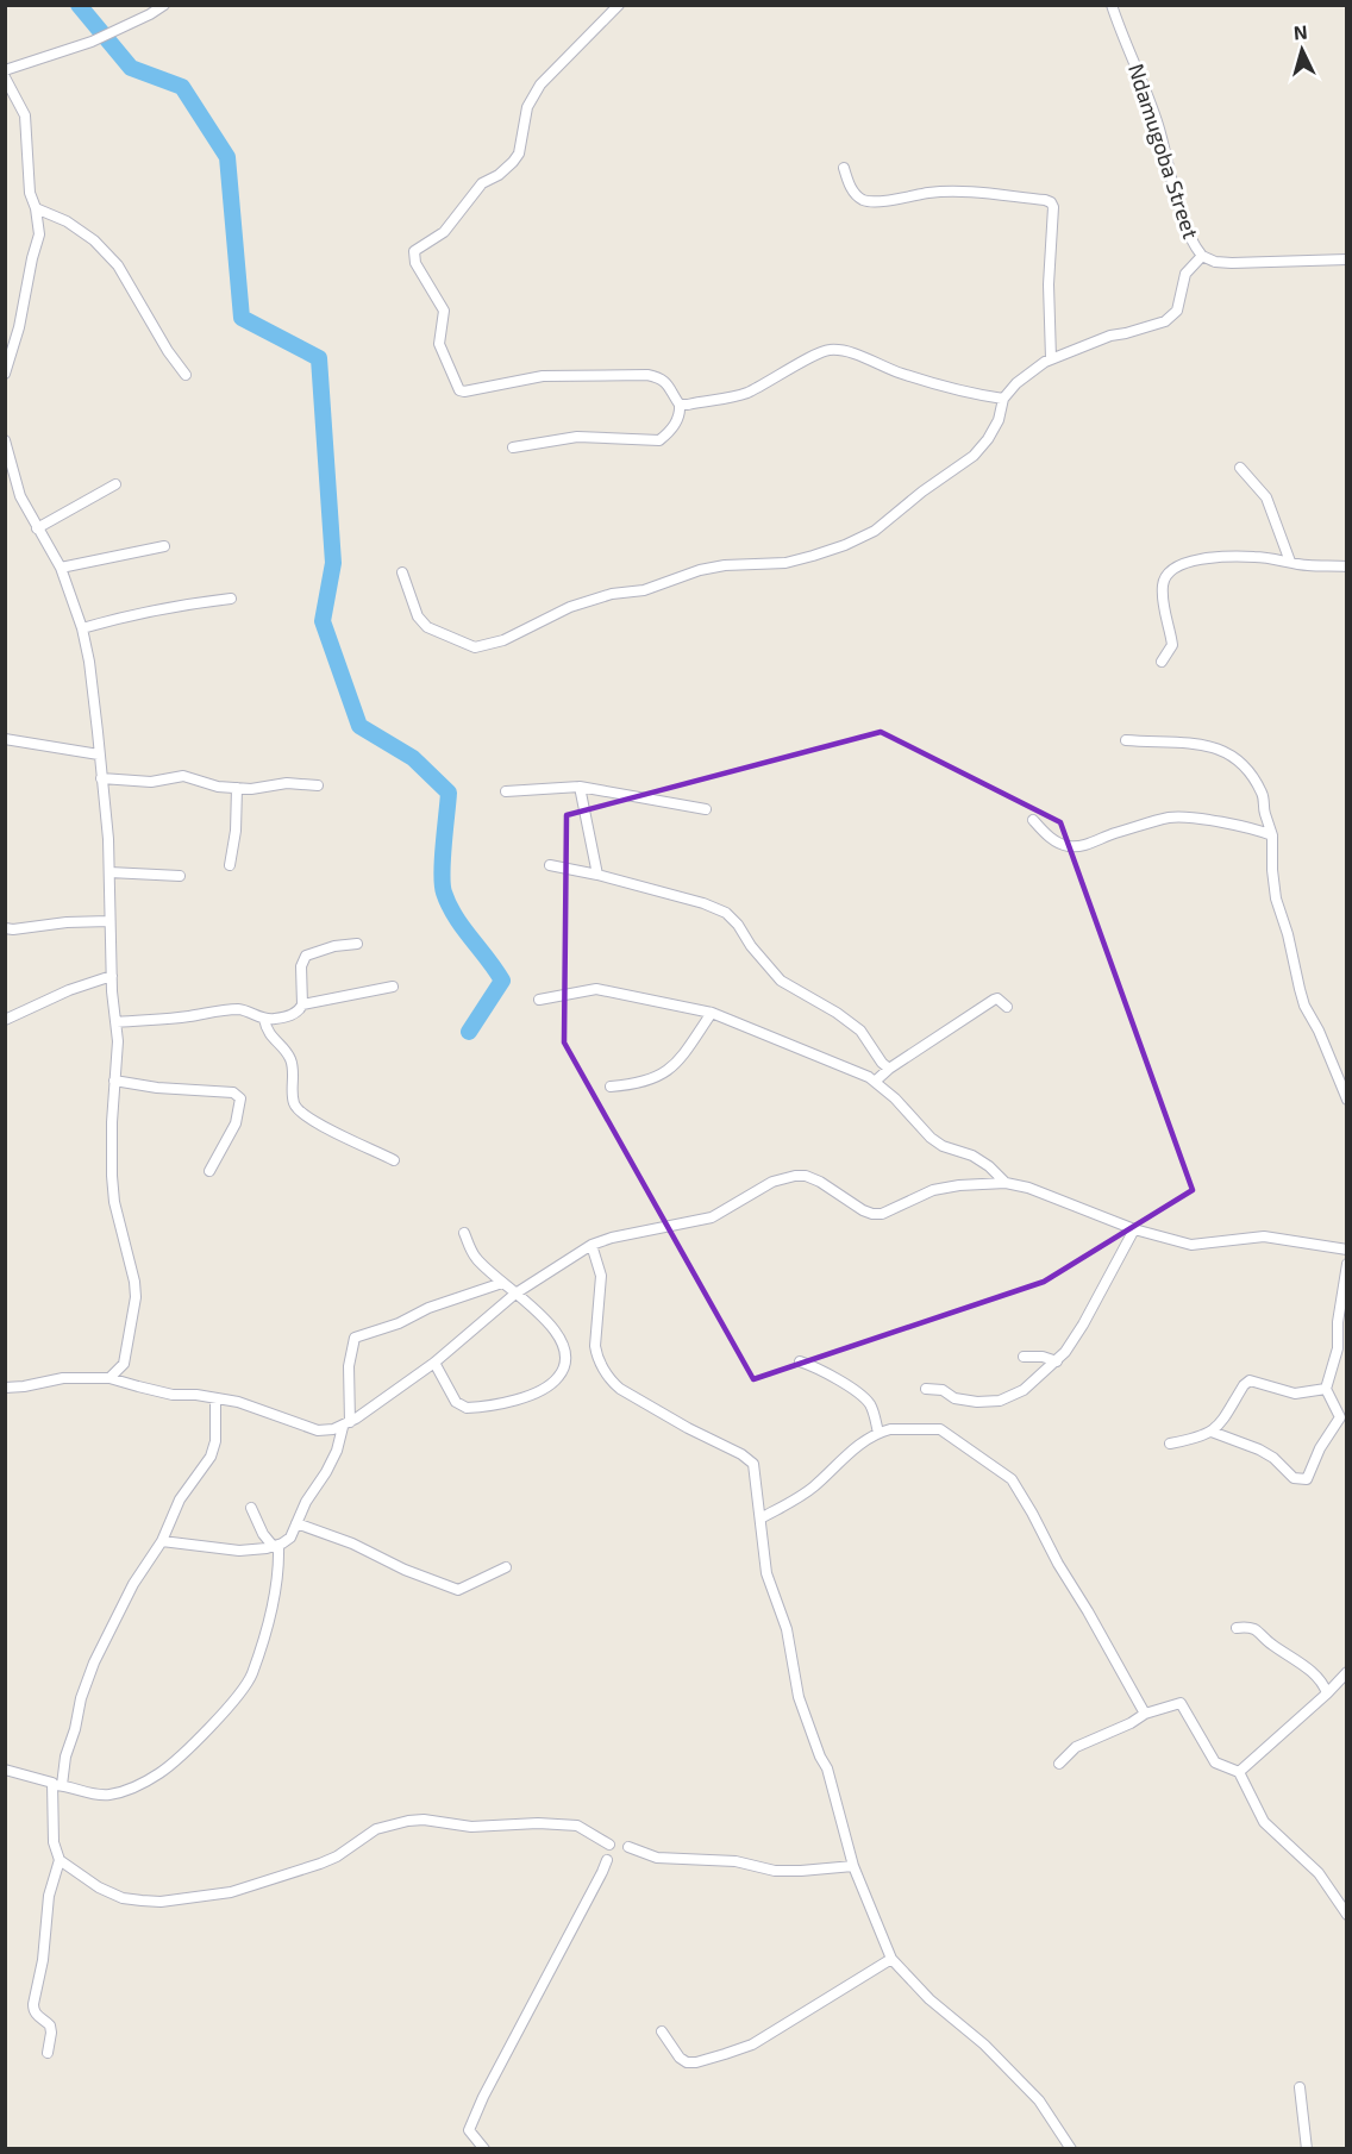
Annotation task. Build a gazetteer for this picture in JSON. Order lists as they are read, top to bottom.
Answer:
{
  "streets": {
    "street": ["Ndamugoba Street"]
  },
  "north": "top"
}
